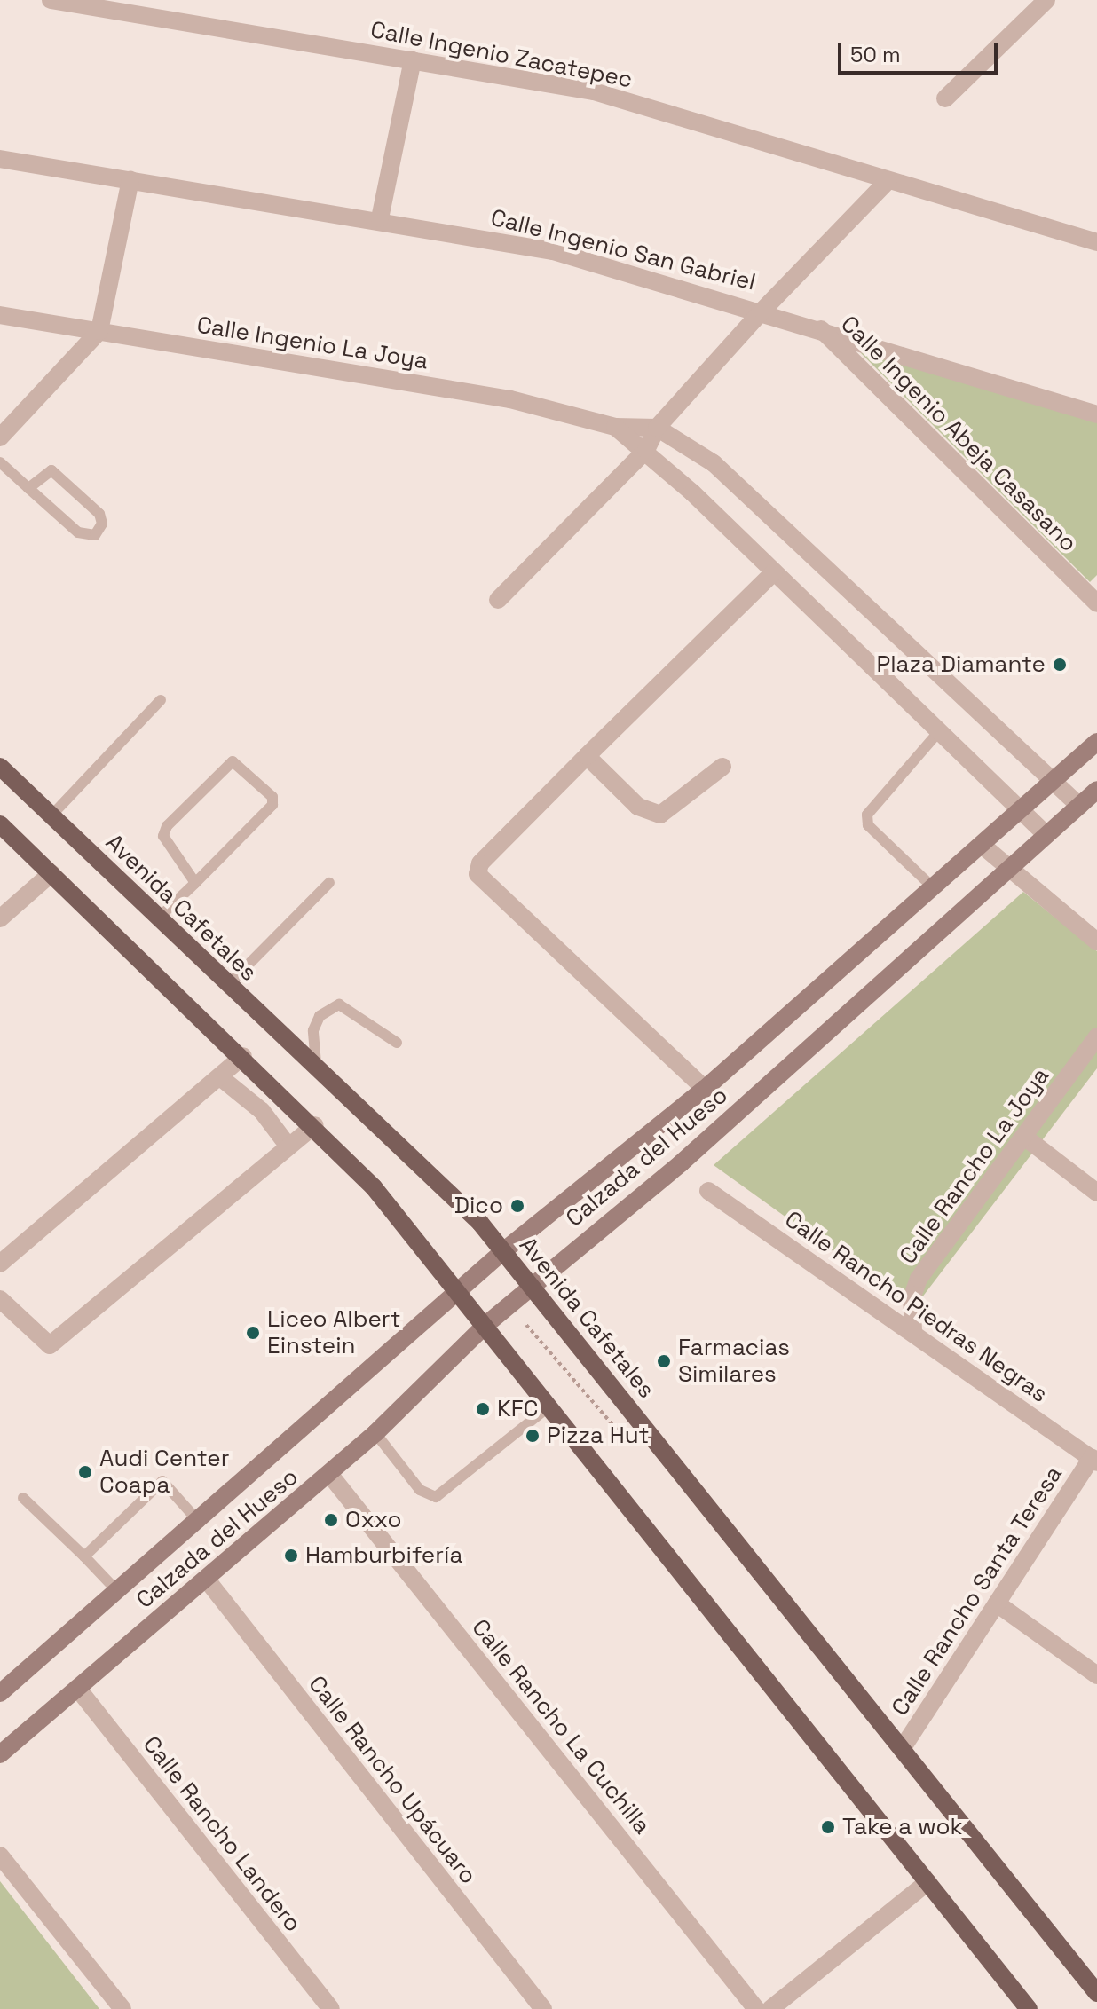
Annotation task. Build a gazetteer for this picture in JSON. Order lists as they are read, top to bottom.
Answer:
{
  "streets": {
    "main road": ["Avenida Cafetales", "Calzada del Hueso"],
    "street": [
      "Calle Ingenio Zacatepec",
      "Calle Ingenio San Gabriel",
      "Calle Ingenio La Joya",
      "Calle Ingenio Abeja Casasano",
      "Calle Rancho La Joya",
      "Calle Rancho Piedras Negras",
      "Calle Rancho Santa Teresa",
      "Calle Rancho La Cuchilla",
      "Calle Rancho Upácuaro",
      "Calle Rancho Landero"
    ]
  },
  "crossings": [
    ["Calle Ingenio San Gabriel", "Calle Ingenio Abeja Casasano"],
    ["Calle Ingenio La Joya", "Calzada del Hueso"],
    ["Avenida Cafetales", "Calzada del Hueso"],
    ["Avenida Cafetales", "Calle Rancho Santa Teresa"],
    ["Calzada del Hueso", "Calle Rancho La Cuchilla"],
    ["Calzada del Hueso", "Calle Rancho Upácuaro"],
    ["Calzada del Hueso", "Calle Rancho Landero"],
    ["Calle Rancho La Joya", "Calle Rancho Piedras Negras"],
    ["Calle Rancho Piedras Negras", "Calle Rancho Santa Teresa"]
  ],
  "places": [
    "Plaza Diamante",
    "Dico",
    "Liceo Albert Einstein",
    "Farmacias Similares",
    "KFC",
    "Pizza Hut",
    "Audi Center Coapa",
    "Oxxo",
    "Hamburbifería",
    "Take a wok"
  ],
  "scale_bar": "50 m"
}
